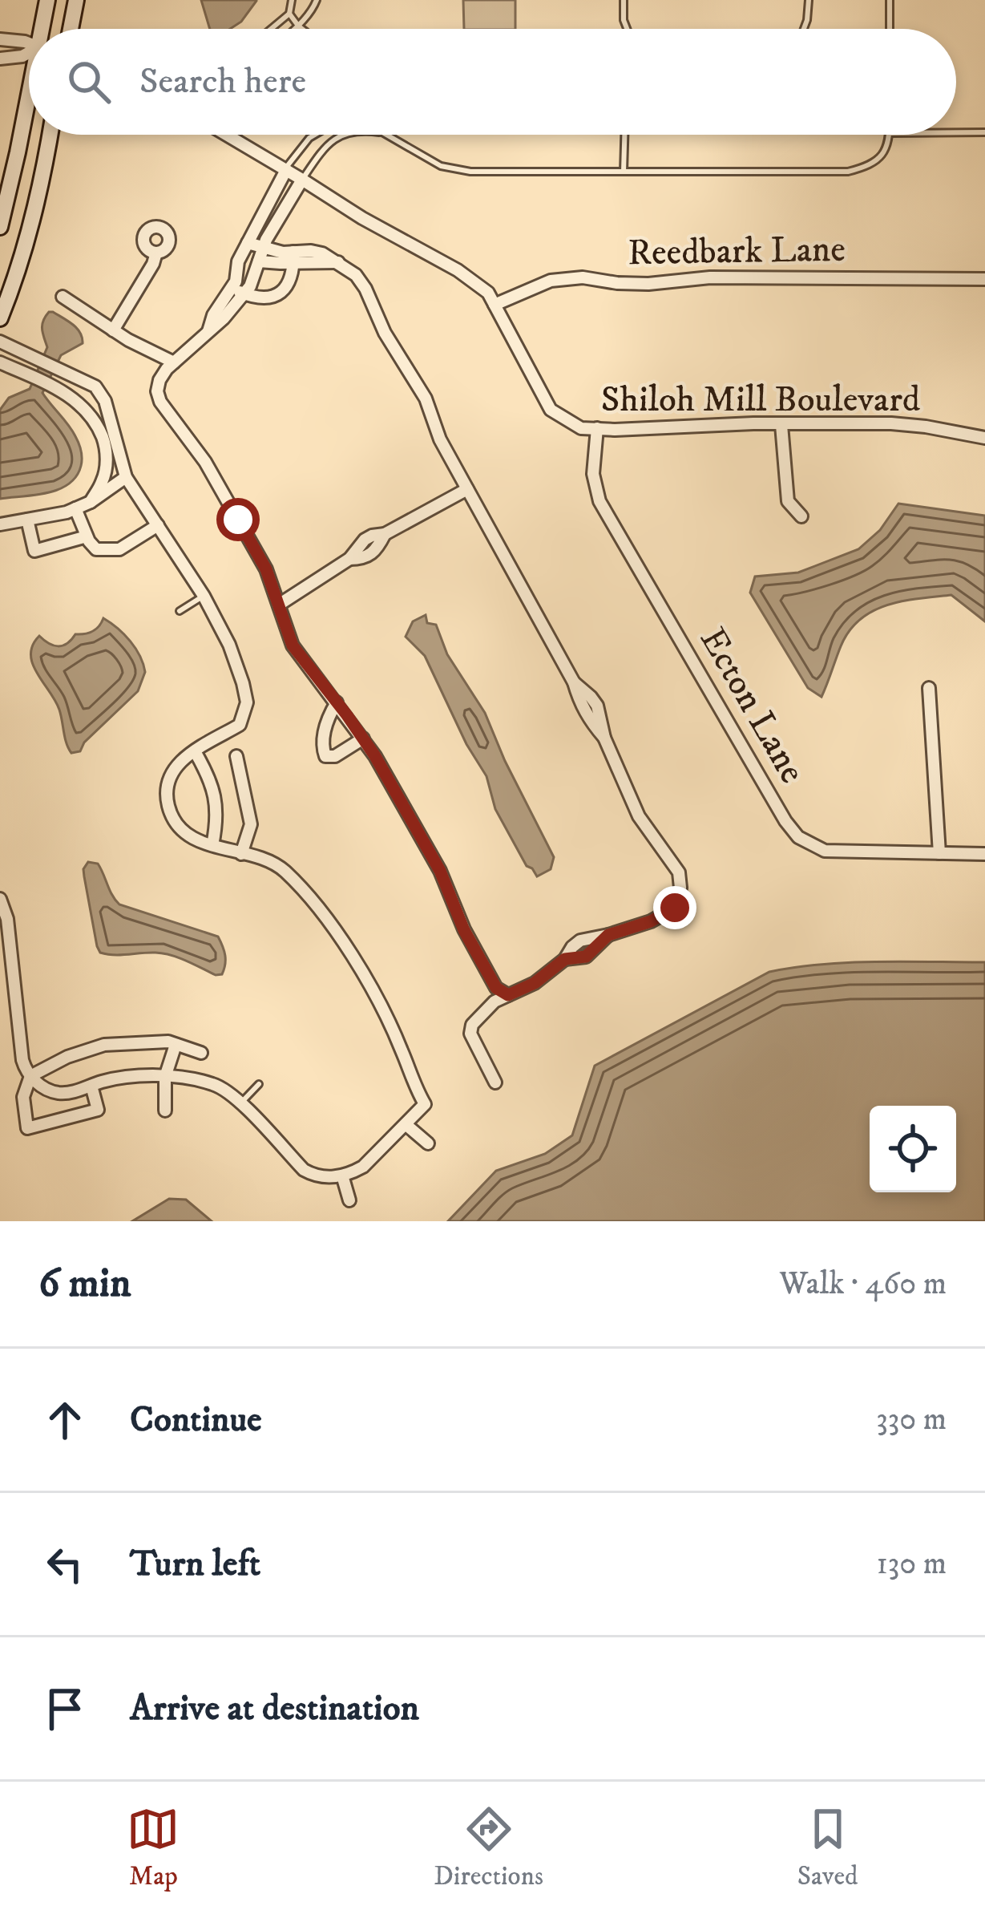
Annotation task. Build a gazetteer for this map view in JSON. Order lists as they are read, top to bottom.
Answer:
{
  "streets": {
    "street": ["Reedbark Lane", "Shiloh Mill Boulevard", "Ecton Lane"]
  },
  "crossings": [
    ["Reedbark Lane", "Shiloh Mill Boulevard"],
    ["Shiloh Mill Boulevard", "Ecton Lane"]
  ],
  "page": {
    "search": "Search here",
    "heading": ["6 min", "Walk · 460 m"],
    "list": [
      ["Continue", "330 m"],
      ["Turn left", "130 m"],
      "Arrive at destination"
    ],
    "nav": ["Map", "Directions", "Saved"]
  }
}
